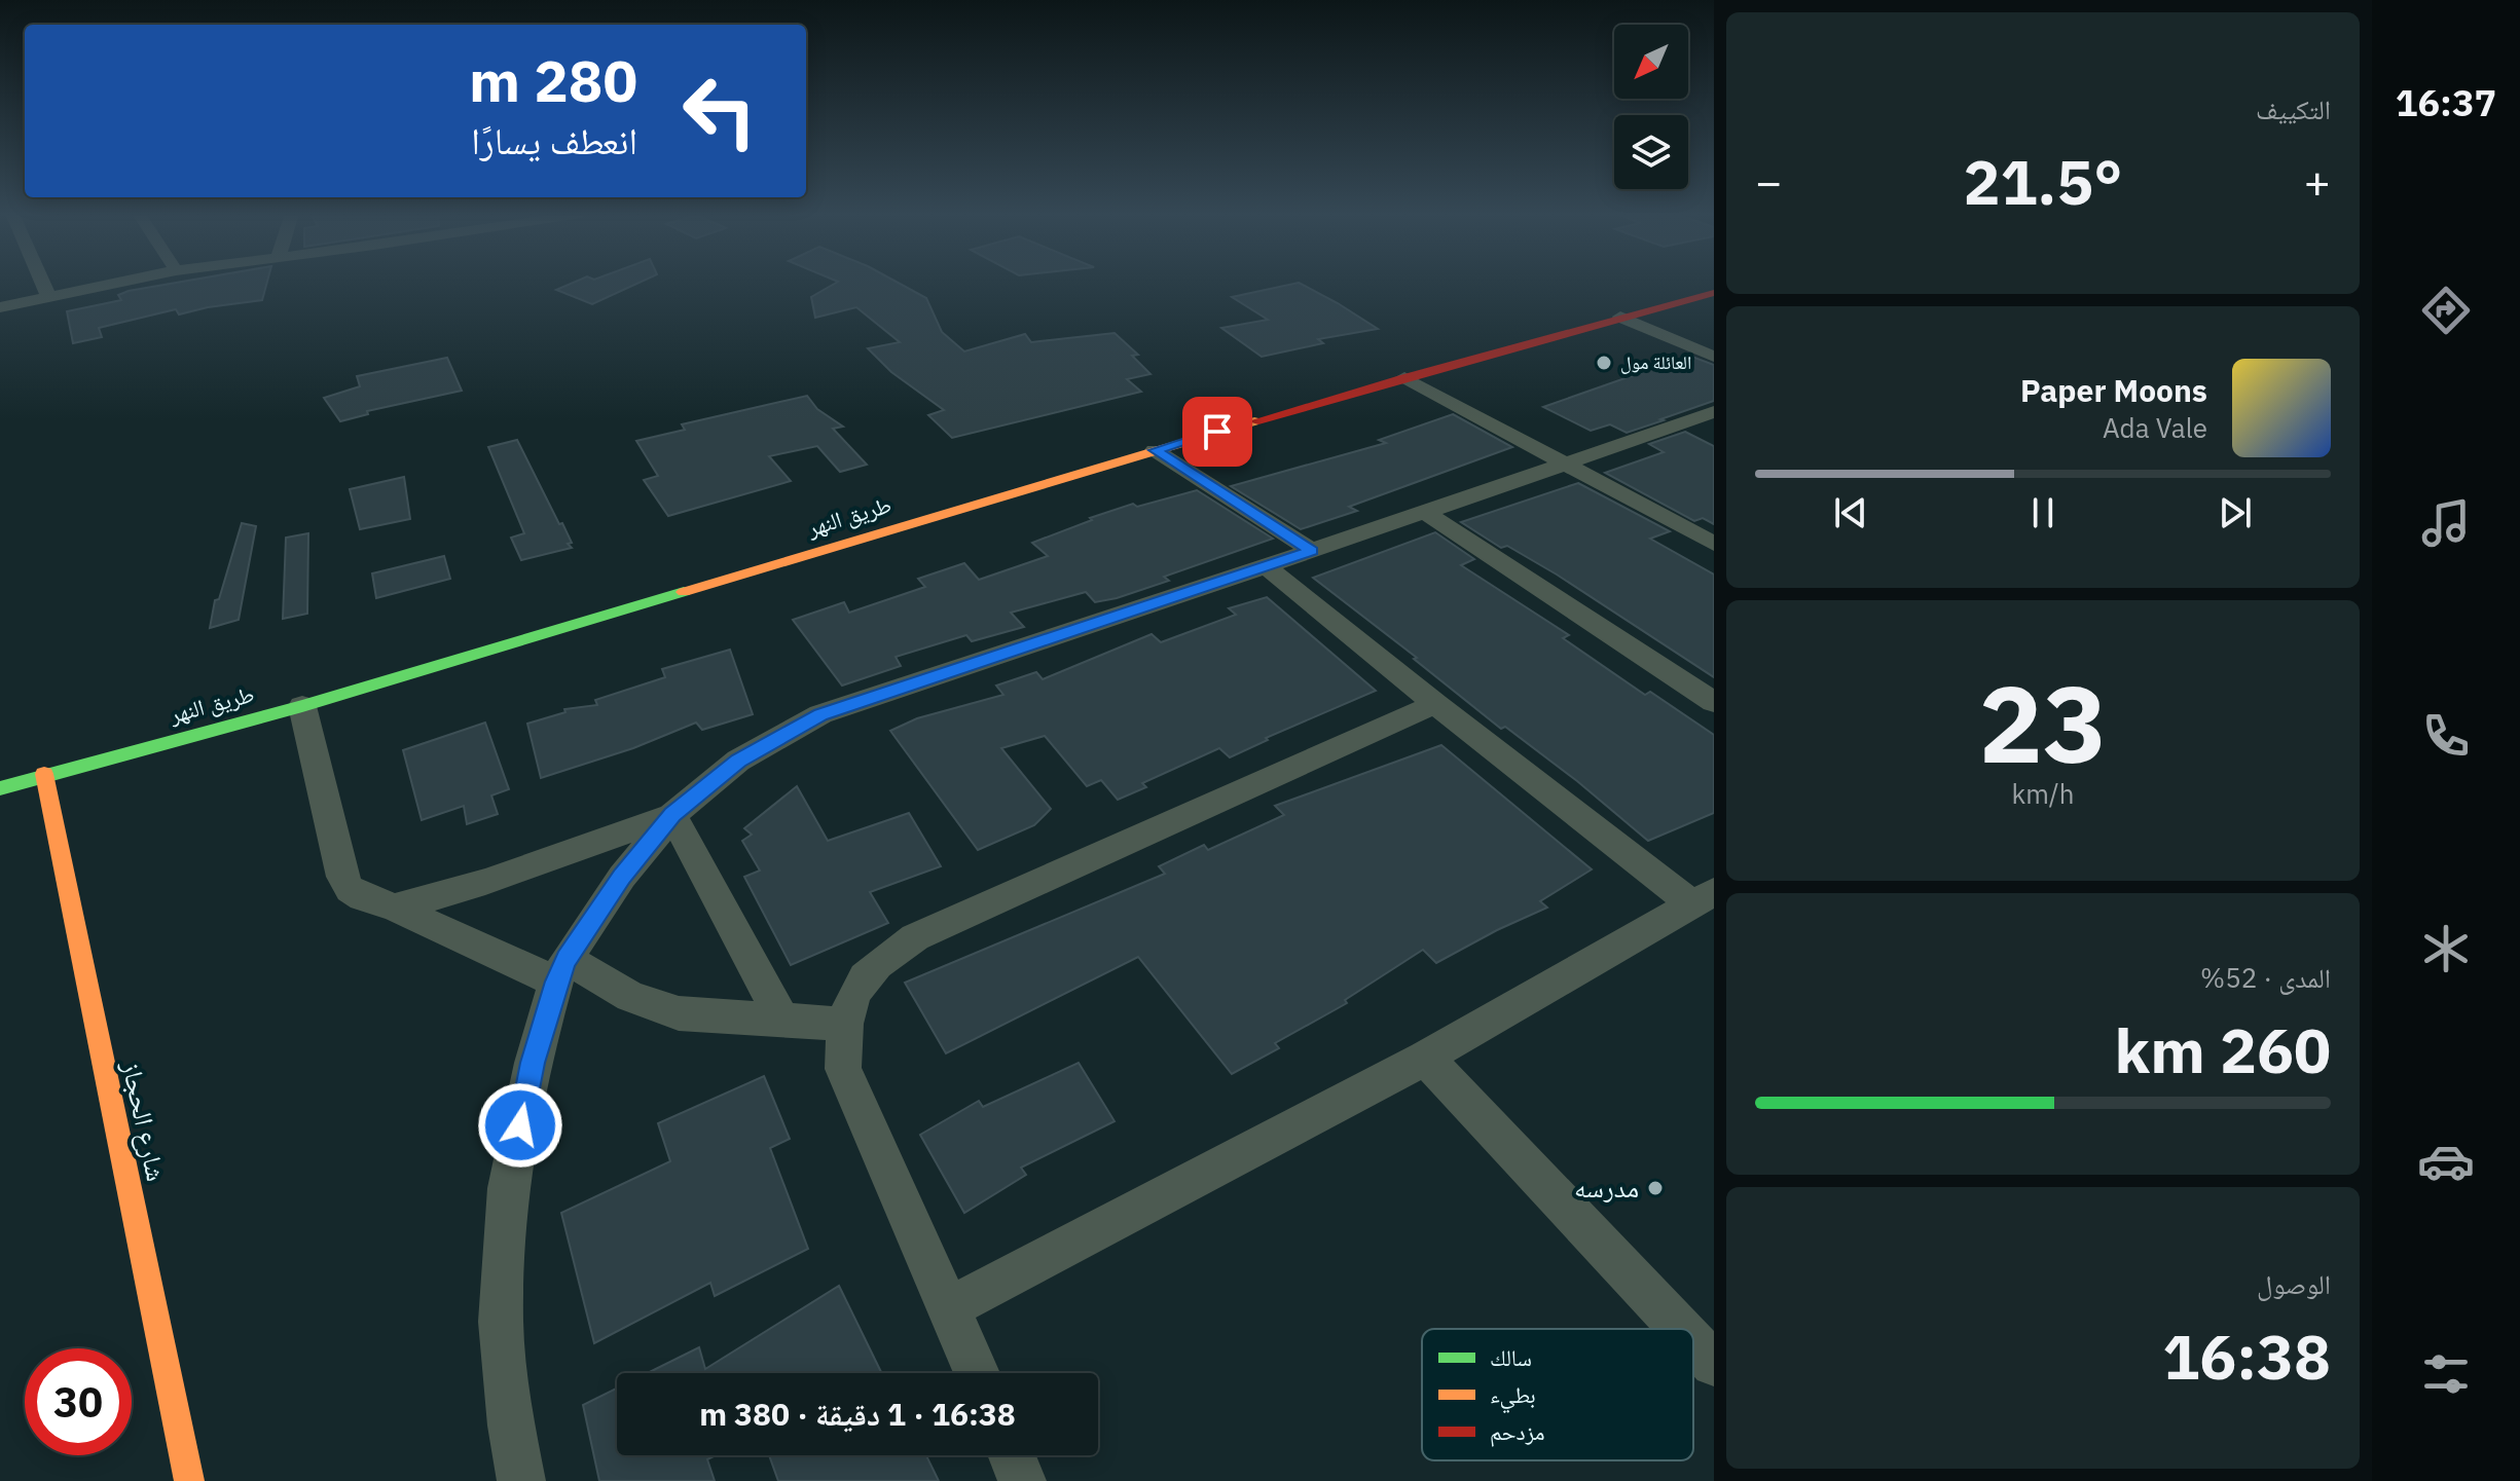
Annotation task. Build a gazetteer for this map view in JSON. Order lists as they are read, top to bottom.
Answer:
{
  "streets": {
    "main road": ["طريق النهر", "شارع الحجاز"]
  },
  "crossings": [
    ["طريق النهر", "شارع الحجاز"]
  ],
  "places": ["العائلة مول", "مدرسه"],
  "legend": ["سالك", "بطيء", "مزدحم"],
  "north": "bottom left",
  "page": {
    "tabs": "16:37",
    "tile": [
      "التكييف",
      ["23", "km/h"],
      ["المدى · 52%", "260 km"],
      ["الوصول", "16:38"]
    ],
    "turn": ["280 m", "انعطف يسارًا"],
    "heat": ["−", "21.5°", "+"],
    "song": ["Paper Moons", "Ada Vale"],
    "limit": "30",
    "trip": "16:38 · 1 دقيقة · 380 m"
  }
}
